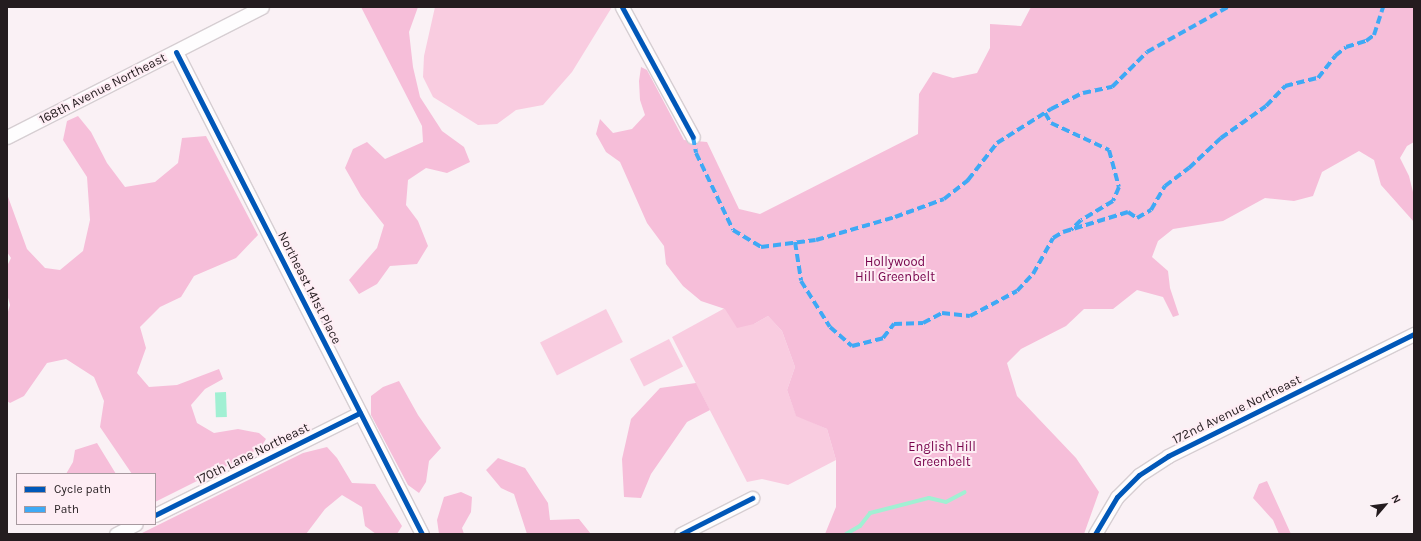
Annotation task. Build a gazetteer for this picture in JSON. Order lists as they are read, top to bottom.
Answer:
{
  "streets": {
    "street": [
      "168th Avenue Northeast",
      "Northeast 141st Place",
      "172nd Avenue Northeast",
      "170th Lane Northeast"
    ]
  },
  "crossings": [
    ["168th Avenue Northeast", "Northeast 141st Place"],
    ["Northeast 141st Place", "170th Lane Northeast"]
  ],
  "parks": ["Hollywood Hill Greenbelt", "English Hill Greenbelt"],
  "legend": ["Cycle path", "Path"],
  "north": "top right"
}
